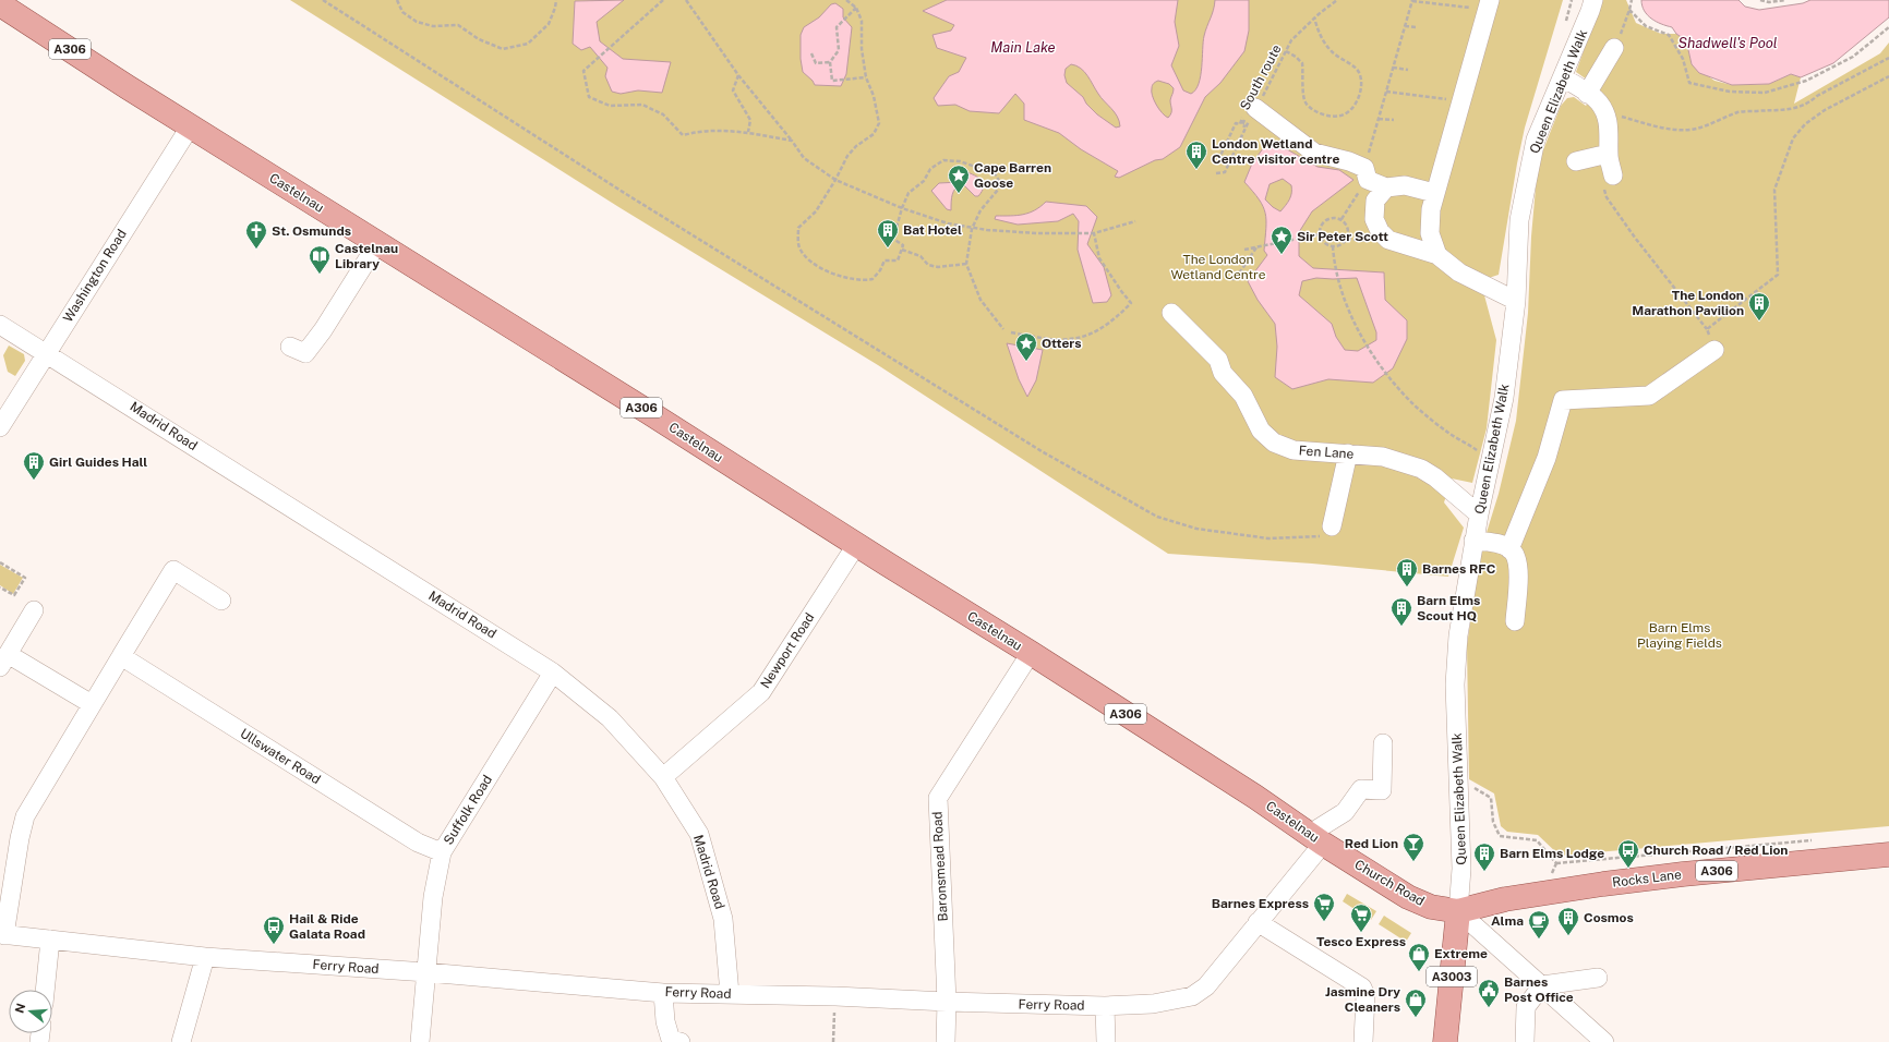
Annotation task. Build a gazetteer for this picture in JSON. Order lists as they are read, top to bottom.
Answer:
{
  "streets": {
    "main road": [
      "A306",
      "Castelnau",
      "Rocks Lane",
      "Church Road",
      "A3003"
    ],
    "street": [
      "Queen Elizabeth Walk",
      "Washington Road",
      "Madrid Road",
      "Fen Lane",
      "Newport Road",
      "Ullswater Road",
      "Suffolk Road",
      "Baronsmead Road",
      "Ferry Road"
    ],
    "path": ["South route"]
  },
  "crossings": [
    ["Queen Elizabeth Walk", "Fen Lane"],
    ["Queen Elizabeth Walk", "Rocks Lane"],
    ["Queen Elizabeth Walk", "Church Road"],
    ["Queen Elizabeth Walk", "A3003"],
    ["Castelnau", "Washington Road"],
    ["Castelnau", "Newport Road"],
    ["Castelnau", "Baronsmead Road"],
    ["Castelnau", "Church Road"],
    ["Castelnau", "Ferry Road"],
    ["Washington Road", "Madrid Road"],
    ["Madrid Road", "Newport Road"],
    ["Madrid Road", "Suffolk Road"],
    ["Madrid Road", "Ferry Road"],
    ["Ullswater Road", "Suffolk Road"],
    ["Suffolk Road", "Ferry Road"],
    ["Baronsmead Road", "Ferry Road"],
    ["Rocks Lane", "Church Road"],
    ["Rocks Lane", "A3003"],
    ["Church Road", "Ferry Road"],
    ["Church Road", "A3003"]
  ],
  "water": ["Shadwell's Pool", "Main Lake"],
  "parks": ["The London Wetland Centre", "Barn Elms Playing Fields"],
  "places": {
    "building": [
      "London Wetland Centre visitor centre",
      "Bat Hotel",
      "The London Marathon Pavilion",
      "Girl Guides Hall",
      "Barnes RFC",
      "Barn Elms Scout HQ",
      "Barn Elms Lodge",
      "Cosmos"
    ],
    "place": ["Cape Barren Goose", "Sir Peter Scott", "Otters"],
    "church": ["St. Osmunds"],
    "library": ["Castelnau Library"],
    "bar": ["Red Lion"],
    "bus stop": ["Church Road / Red Lion", "Hail & Ride Galata Road"],
    "supermarket": ["Barnes Express", "Tesco Express"],
    "cafe": ["Alma"],
    "shop": ["Extreme", "Jasmine Dry Cleaners"],
    "public building": ["Barnes Post Office"]
  },
  "north": "left"
}
